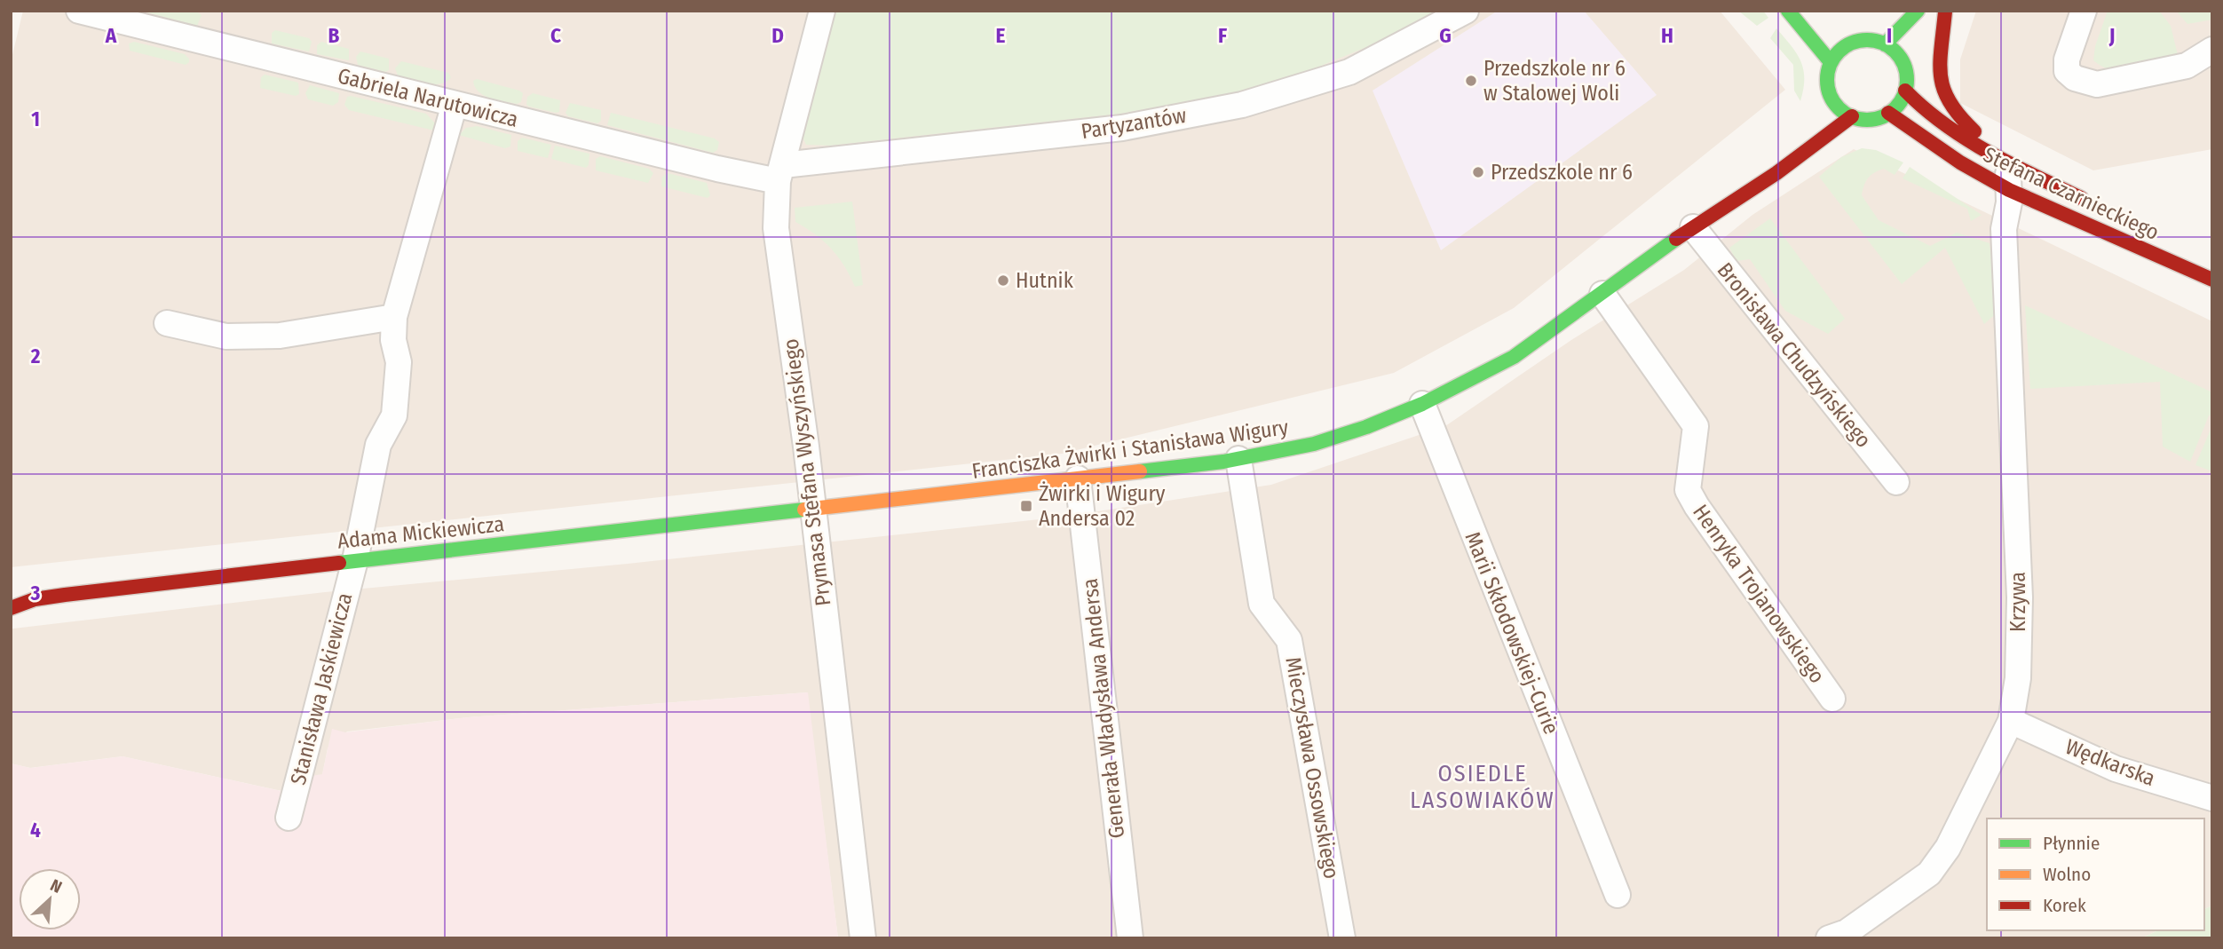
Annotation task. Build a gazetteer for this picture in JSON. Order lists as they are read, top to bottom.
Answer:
{
  "streets": {
    "street": [
      "Gabriela Narutowicza",
      "Partyzantów",
      "Stefana Czarnieckiego",
      "Bronisława Chudzyńskiego",
      "Franciszka Żwirki i Stanisława Wigury",
      "Prymasa Stefana Wyszyńskiego",
      "Adama Mickiewicza",
      "Henryka Trojanowskiego",
      "Krzywa",
      "Marii Skłodowskiej-Curie",
      "Stanisława Jaskiewicza",
      "Generała Władysława Andersa",
      "Wędkarska",
      "Mieczysława Ossowskiego"
    ]
  },
  "crossings": [
    ["Gabriela Narutowicza", "Partyzantów"],
    ["Gabriela Narutowicza", "Prymasa Stefana Wyszyńskiego"],
    ["Gabriela Narutowicza", "Stanisława Jaskiewicza"],
    ["Partyzantów", "Prymasa Stefana Wyszyńskiego"],
    ["Stefana Czarnieckiego", "Franciszka Żwirki i Stanisława Wigury"],
    ["Stefana Czarnieckiego", "Krzywa"],
    ["Bronisława Chudzyńskiego", "Franciszka Żwirki i Stanisława Wigury"],
    ["Franciszka Żwirki i Stanisława Wigury", "Prymasa Stefana Wyszyńskiego"],
    ["Franciszka Żwirki i Stanisława Wigury", "Adama Mickiewicza"],
    ["Franciszka Żwirki i Stanisława Wigury", "Henryka Trojanowskiego"],
    ["Franciszka Żwirki i Stanisława Wigury", "Marii Skłodowskiej-Curie"],
    ["Franciszka Żwirki i Stanisława Wigury", "Generała Władysława Andersa"],
    ["Franciszka Żwirki i Stanisława Wigury", "Mieczysława Ossowskiego"],
    ["Prymasa Stefana Wyszyńskiego", "Adama Mickiewicza"],
    ["Adama Mickiewicza", "Stanisława Jaskiewicza"],
    ["Krzywa", "Wędkarska"]
  ],
  "districts": ["OSIEDLE LASOWIAKÓW"],
  "places": {
    "other": ["Przedszkole nr 6 w Stalowej Woli", "Przedszkole nr 6", "Hutnik"],
    "transit": ["Żwirki i Wigury Andersa 02"]
  },
  "legend": ["Płynnie", "Wolno", "Korek"],
  "north": "top right",
  "grid": {
    "columns": [
      "A",
      "B",
      "C",
      "D",
      "E",
      "F",
      "G",
      "H",
      "I",
      "J"
    ],
    "rows": [
      "1",
      "2",
      "3",
      "4"
    ]
  }
}
